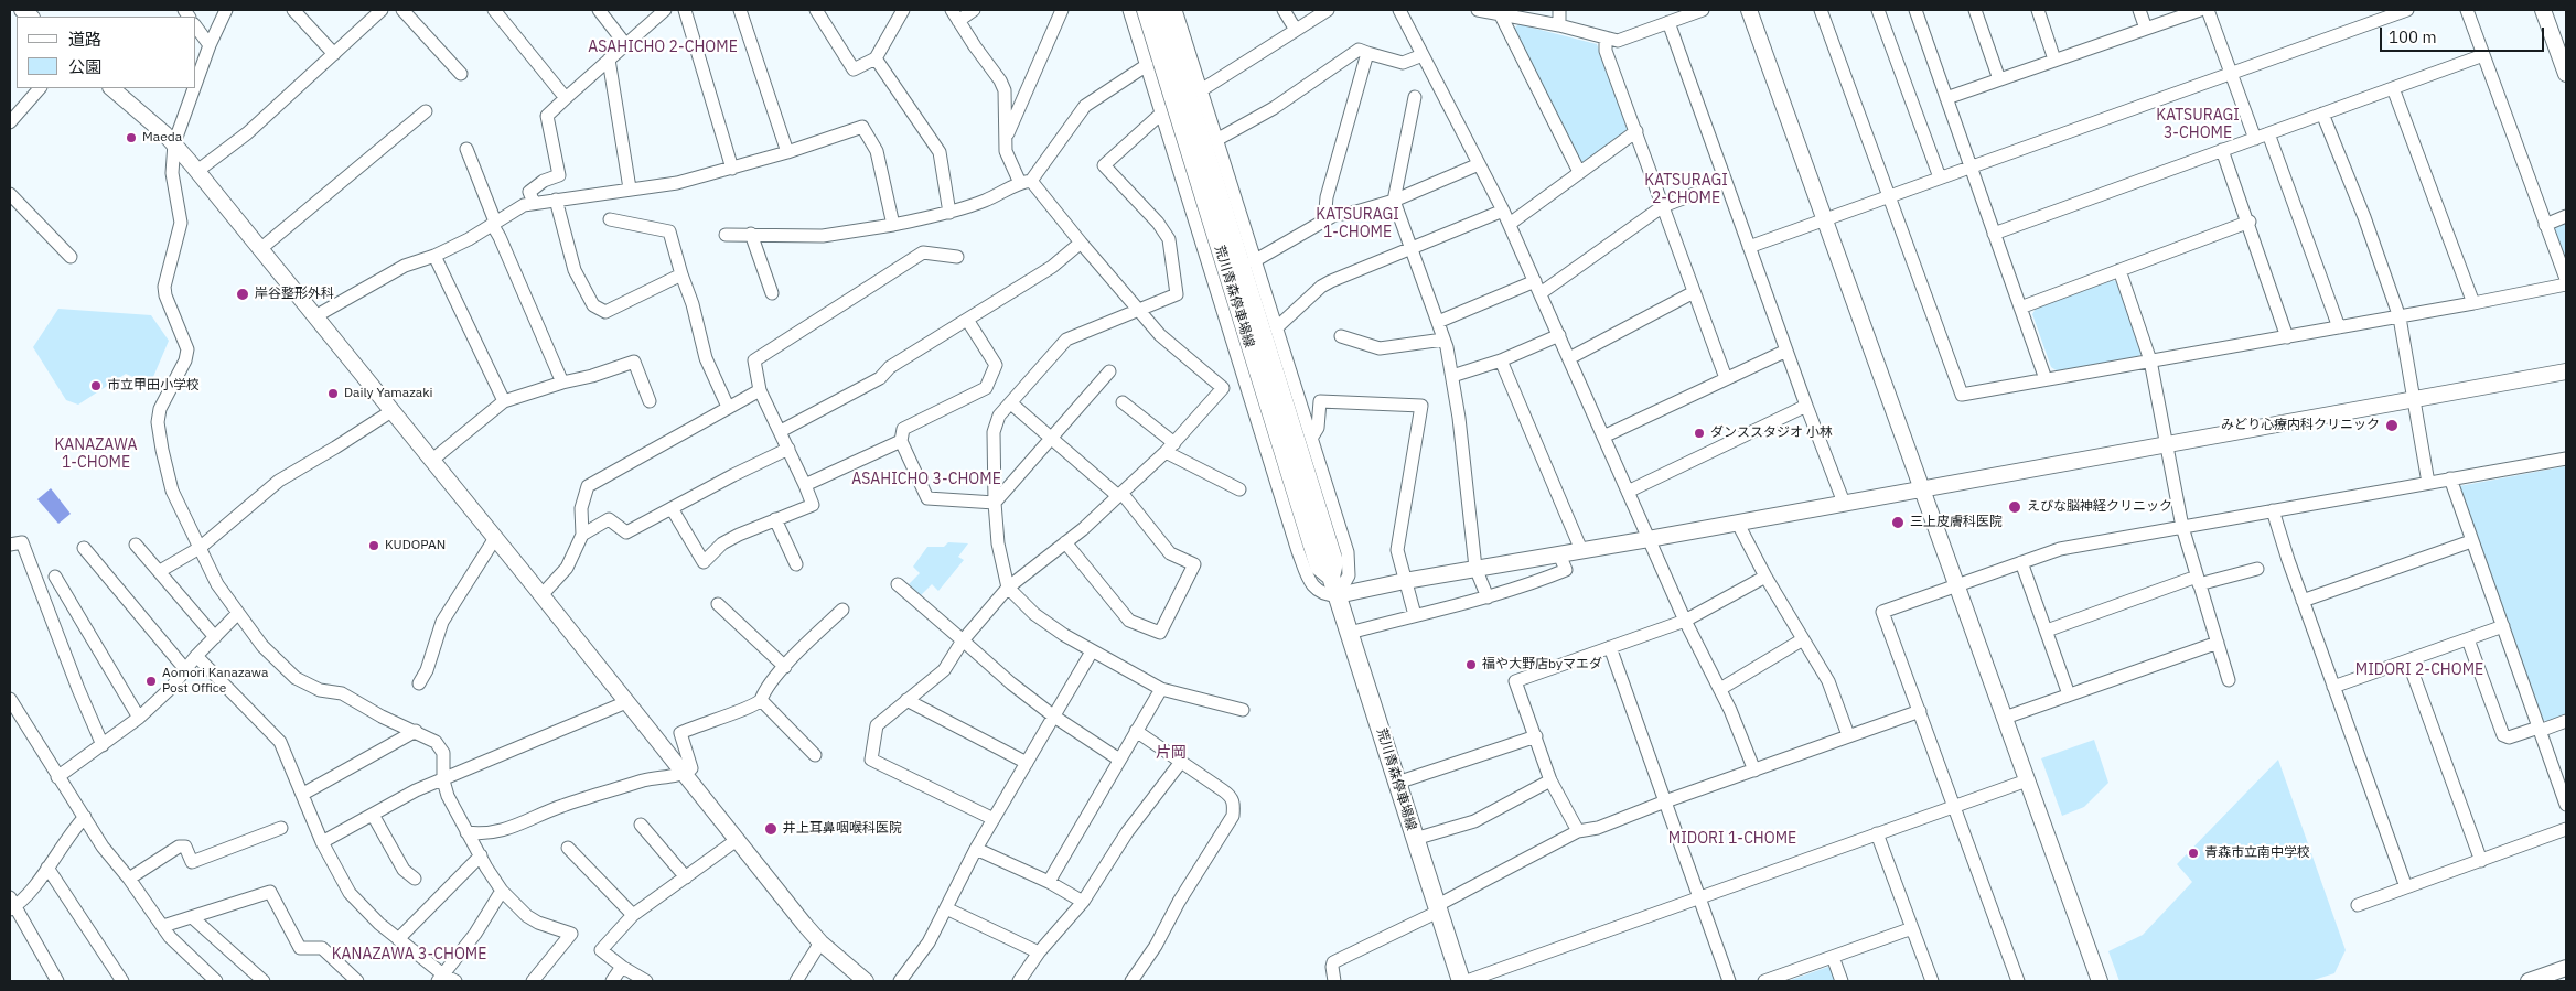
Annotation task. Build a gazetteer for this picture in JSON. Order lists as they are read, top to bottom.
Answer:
{
  "streets": {
    "main road": ["荒川青森停車場線"]
  },
  "districts": [
    "ASAHICHO 2-CHOME",
    "KATSURAGI 3-CHOME",
    "KATSURAGI 2-CHOME",
    "KATSURAGI 1-CHOME",
    "KANAZAWA 1-CHOME",
    "ASAHICHO 3-CHOME",
    "MIDORI 2-CHOME",
    "片岡",
    "MIDORI 1-CHOME",
    "KANAZAWA 3-CHOME"
  ],
  "places": [
    "Maeda",
    "岸谷整形外科",
    "市立甲田小学校",
    "Daily Yamazaki",
    "みどり心療内科クリニック",
    "ダンススタジオ 小林",
    "えびな脳神経クリニック",
    "三上皮膚科医院",
    "KUDOPAN",
    "福や大野店byマエダ",
    "Aomori Kanazawa Post Office",
    "井上耳鼻咽喉科医院",
    "青森市立南中学校"
  ],
  "legend": ["道路", "公園"],
  "scale_bar": "100 m"
}
